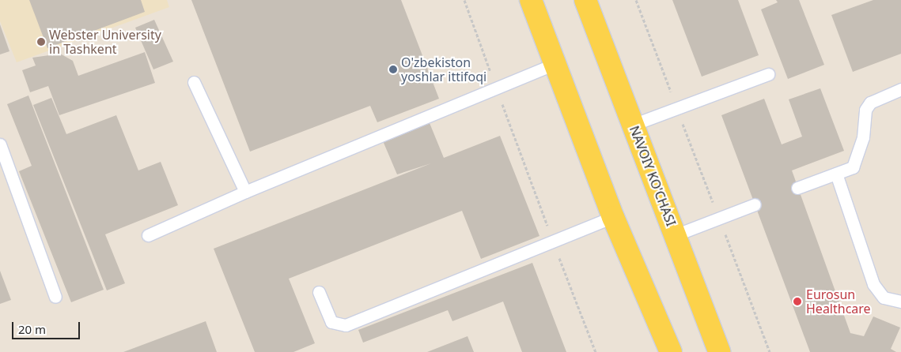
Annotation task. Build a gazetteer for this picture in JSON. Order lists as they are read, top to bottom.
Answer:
{
  "streets": {
    "main road": ["NAVOIY KO'CHASI"]
  },
  "places": ["Webster University in Tashkent", "O'zbekiston yoshlar ittifoqi", "Eurosun Healthcare"],
  "scale_bar": "20 m"
}
